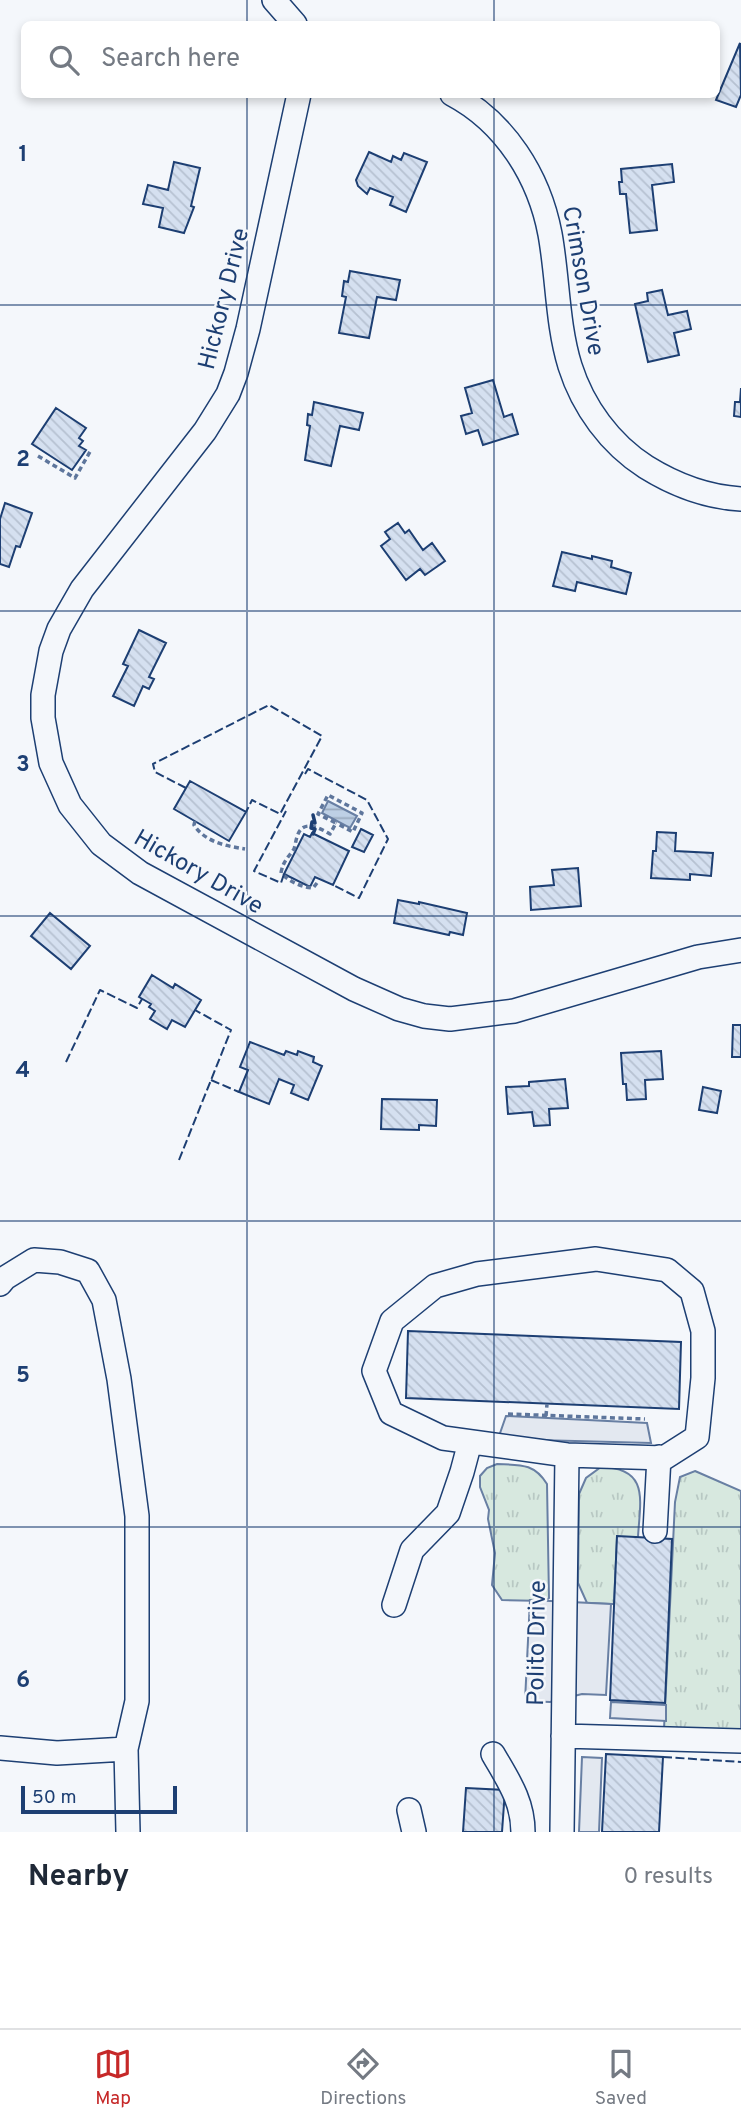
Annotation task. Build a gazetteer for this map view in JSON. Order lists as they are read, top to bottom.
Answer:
{
  "streets": {
    "street": ["Crimson Drive", "Hickory Drive", "Polito Drive"]
  },
  "scale_bar": "50 m",
  "page": {
    "search": "Search here",
    "scale": "50 m",
    "heading": ["Nearby", "0 results"],
    "nav": ["Map", "Directions", "Saved"]
  },
  "grid": {
    "rows": [
      "1",
      "2",
      "3",
      "4",
      "5",
      "6"
    ]
  }
}
